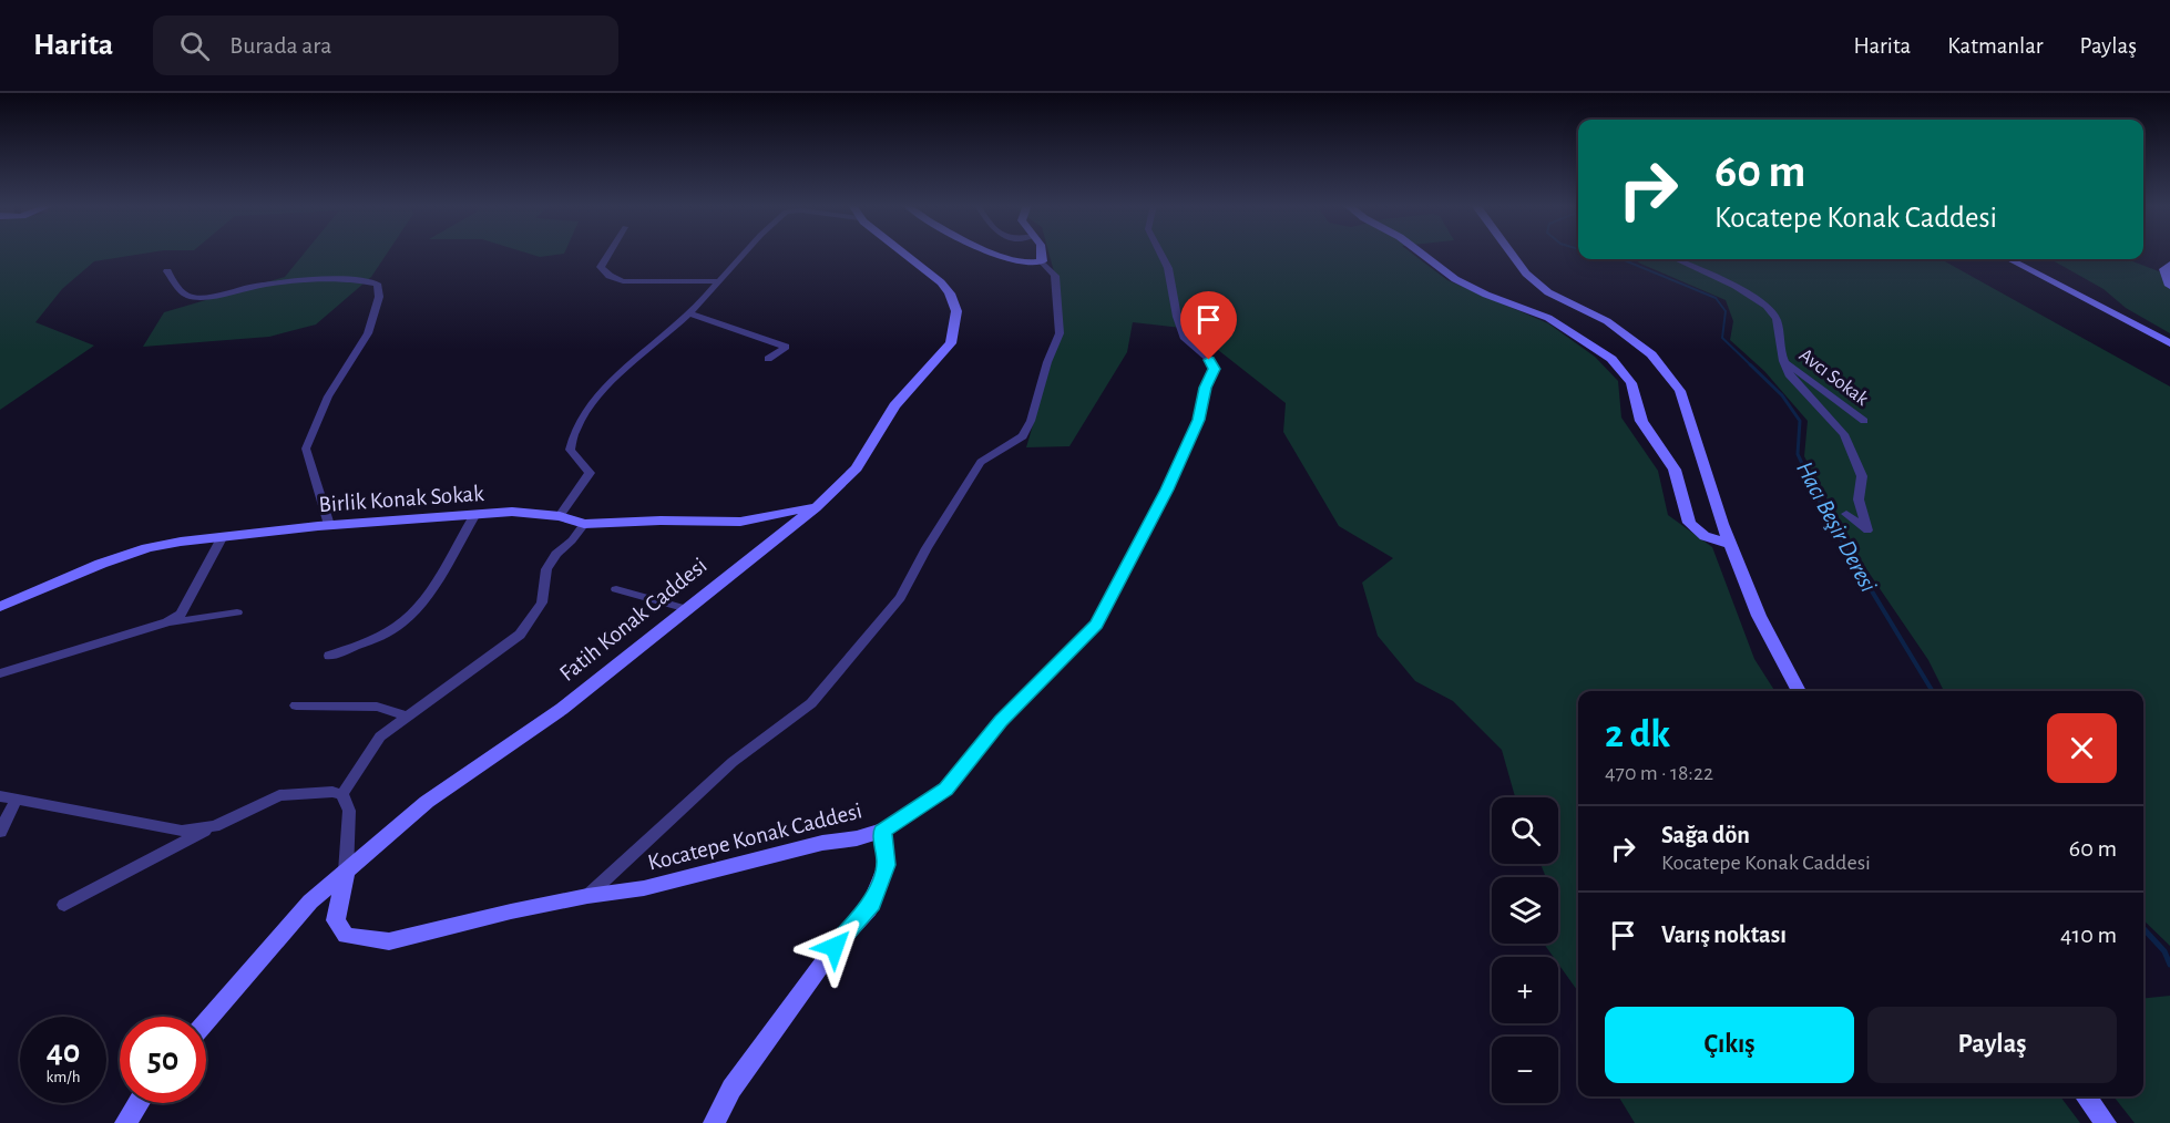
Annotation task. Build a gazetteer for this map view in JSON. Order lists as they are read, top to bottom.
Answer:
{
  "streets": {
    "main road": ["Birlik Konak Sokak", "Fatih Konak Caddesi", "Kocatepe Konak Caddesi"],
    "street": ["Avcı Sokak"]
  },
  "crossings": [
    ["Birlik Konak Sokak", "Fatih Konak Caddesi"],
    ["Fatih Konak Caddesi", "Kocatepe Konak Caddesi"]
  ],
  "water": ["Hacı Beşir Deresi"],
  "page": {
    "header": "Harita",
    "search": "Burada ara",
    "nav": ["Harita", "Katmanlar", "Paylaş"],
    "turn": ["60 m", "Kocatepe Konak Caddesi"],
    "heading": ["2 dk", "470 m · 18:22"],
    "map_buttons": ["+", "−"],
    "list": [
      {
        "name": "Sağa dön",
        "note": "Kocatepe Konak Caddesi",
        "value": "60 m"
      },
      {
        "name": "Varış noktası",
        "value": "410 m"
      }
    ],
    "buttons": ["Çıkış", "Paylaş"],
    "speed": "40 km/h",
    "limit": "50"
  }
}
